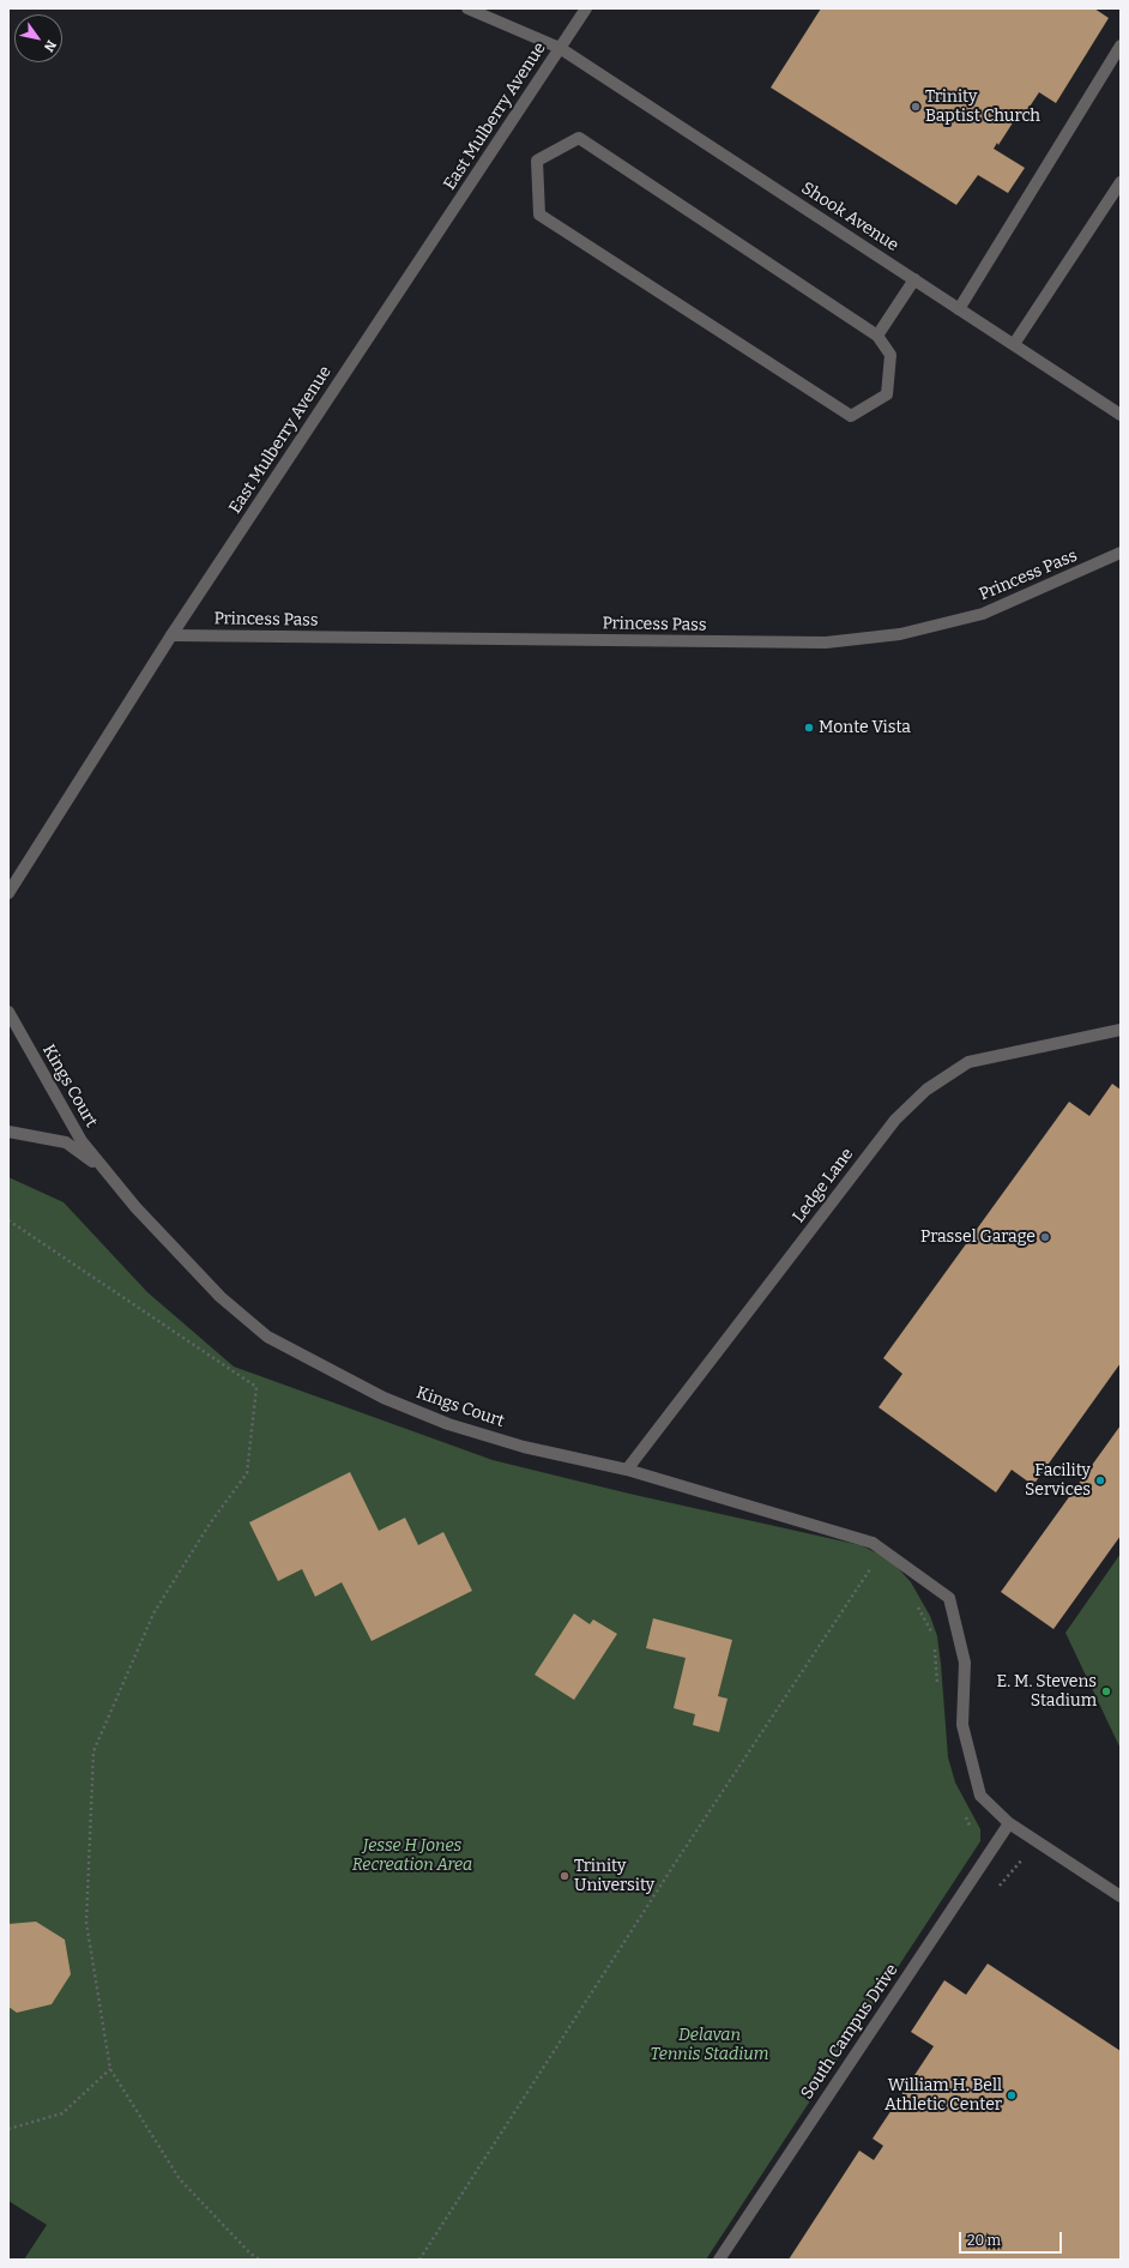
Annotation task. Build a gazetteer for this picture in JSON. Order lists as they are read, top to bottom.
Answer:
{
  "streets": {
    "street": [
      "East Mulberry Avenue",
      "Shook Avenue",
      "Princess Pass",
      "Kings Court",
      "Ledge Lane",
      "South Campus Drive"
    ]
  },
  "crossings": [
    ["East Mulberry Avenue", "Shook Avenue"],
    ["East Mulberry Avenue", "Princess Pass"],
    ["Kings Court", "Ledge Lane"],
    ["Kings Court", "South Campus Drive"]
  ],
  "parks": ["Jesse H Jones Recreation Area", "Delavan Tennis Stadium"],
  "places": [
    "Trinity Baptist Church",
    "Monte Vista",
    "Prassel Garage",
    "Facility Services",
    "E. M. Stevens Stadium",
    "Trinity University",
    "William H. Bell Athletic Center"
  ],
  "scale_bar": "20 m",
  "north": "bottom right"
}
